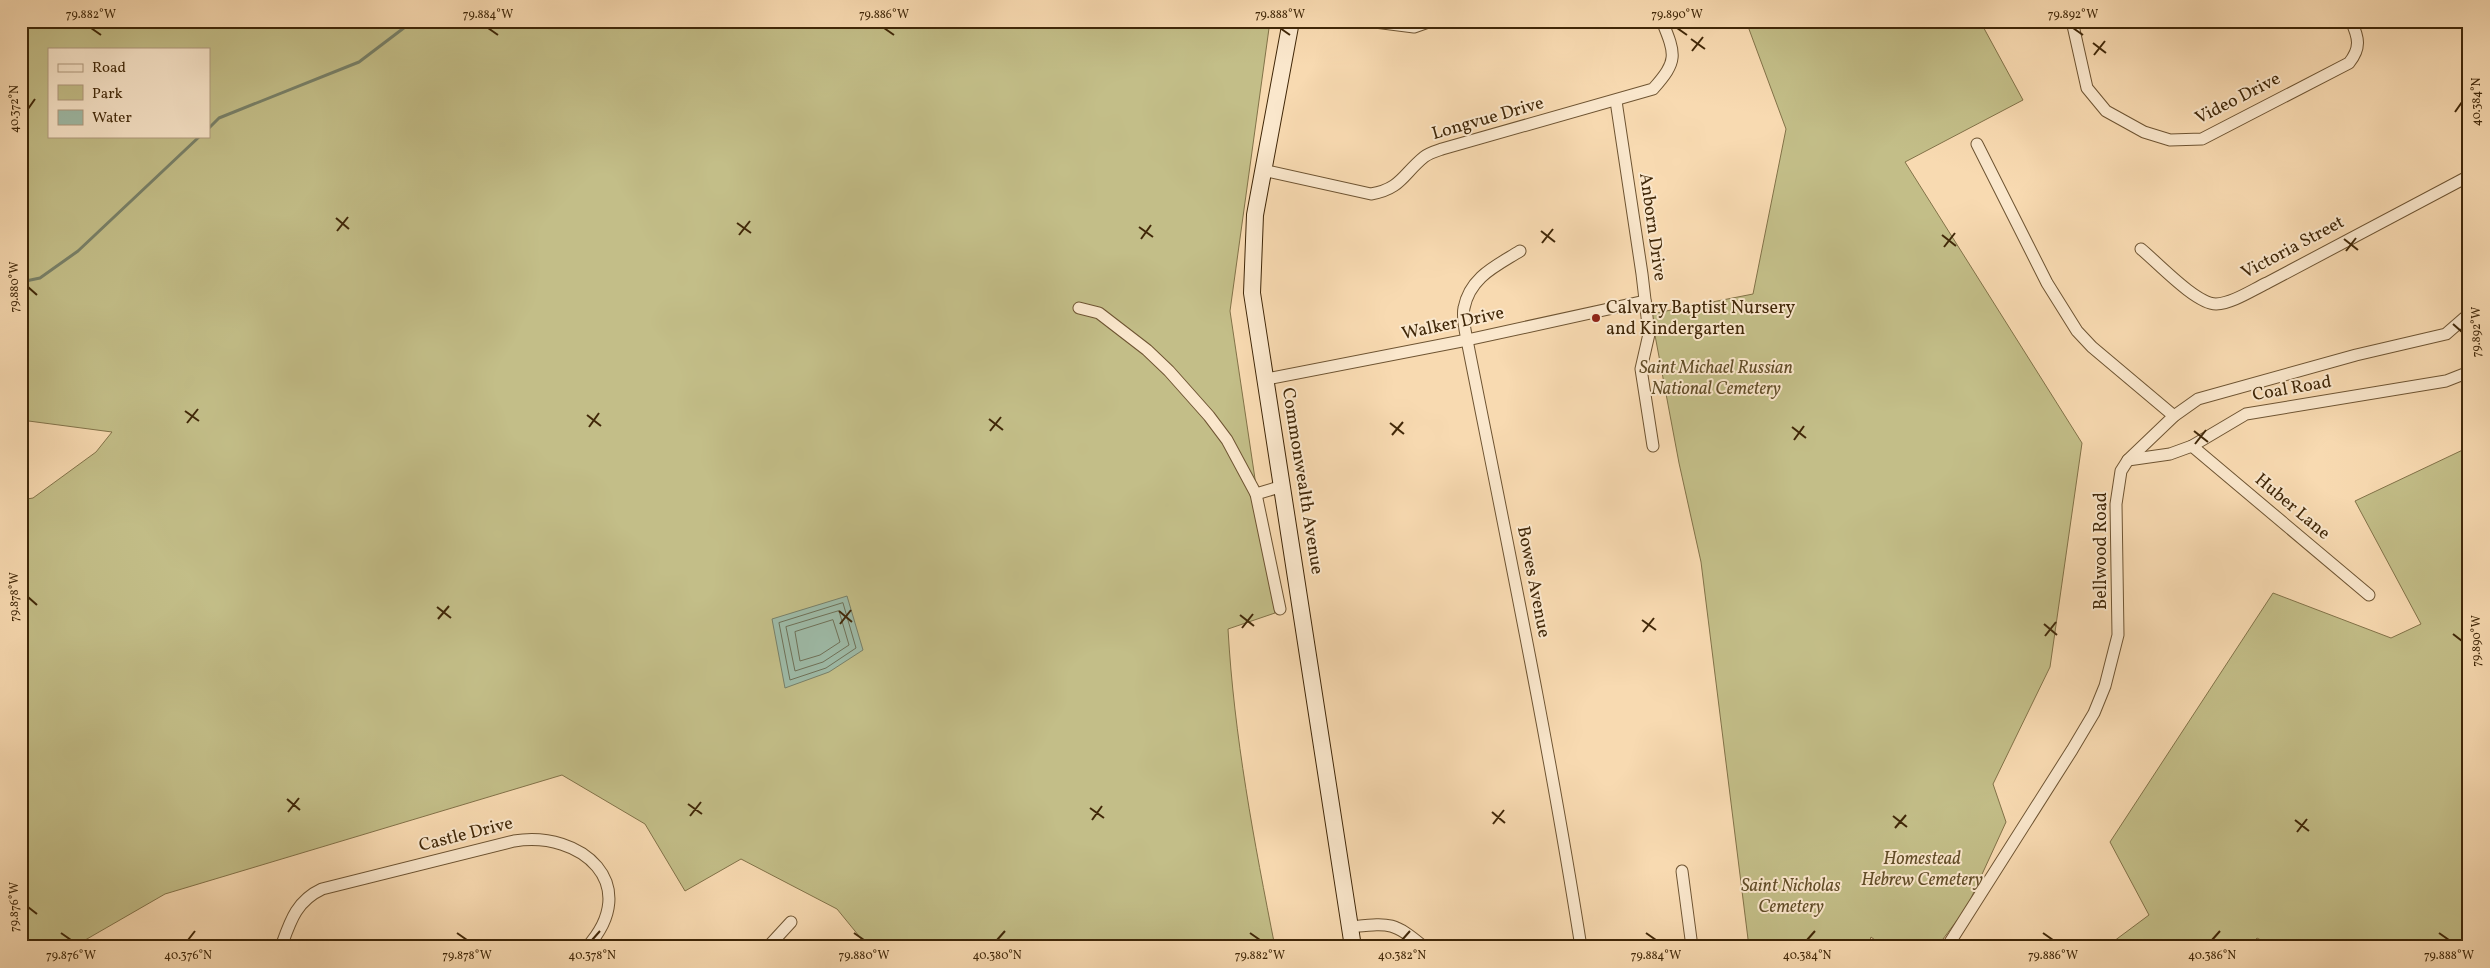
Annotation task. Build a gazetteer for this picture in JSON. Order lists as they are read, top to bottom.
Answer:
{
  "streets": {
    "street": [
      "Video Drive",
      "Longvue Drive",
      "Anborn Drive",
      "Victoria Street",
      "Walker Drive",
      "Coal Road",
      "Commonwealth Avenue",
      "Huber Lane",
      "Bellwood Road",
      "Bowes Avenue",
      "Castle Drive"
    ]
  },
  "crossings": [
    ["Longvue Drive", "Anborn Drive"],
    ["Longvue Drive", "Commonwealth Avenue"],
    ["Anborn Drive", "Walker Drive"],
    ["Walker Drive", "Commonwealth Avenue"],
    ["Walker Drive", "Bowes Avenue"],
    ["Coal Road", "Huber Lane"],
    ["Coal Road", "Bellwood Road"]
  ],
  "parks": ["Saint Michael Russian National Cemetery", "Homestead Hebrew Cemetery", "Saint Nicholas Cemetery"],
  "places": ["Calvary Baptist Nursery and Kindergarten"],
  "legend": ["Road", "Park", "Water"],
  "coordinates": [
    "79.882°W",
    "79.884°W",
    "79.886°W",
    "79.888°W",
    "79.890°W",
    "79.892°W",
    "40.384°N",
    "40.372°N",
    "79.880°W",
    "79.878°W",
    "79.876°W",
    "40.376°N",
    "40.378°N",
    "40.380°N",
    "40.382°N",
    "40.386°N"
  ]
}
